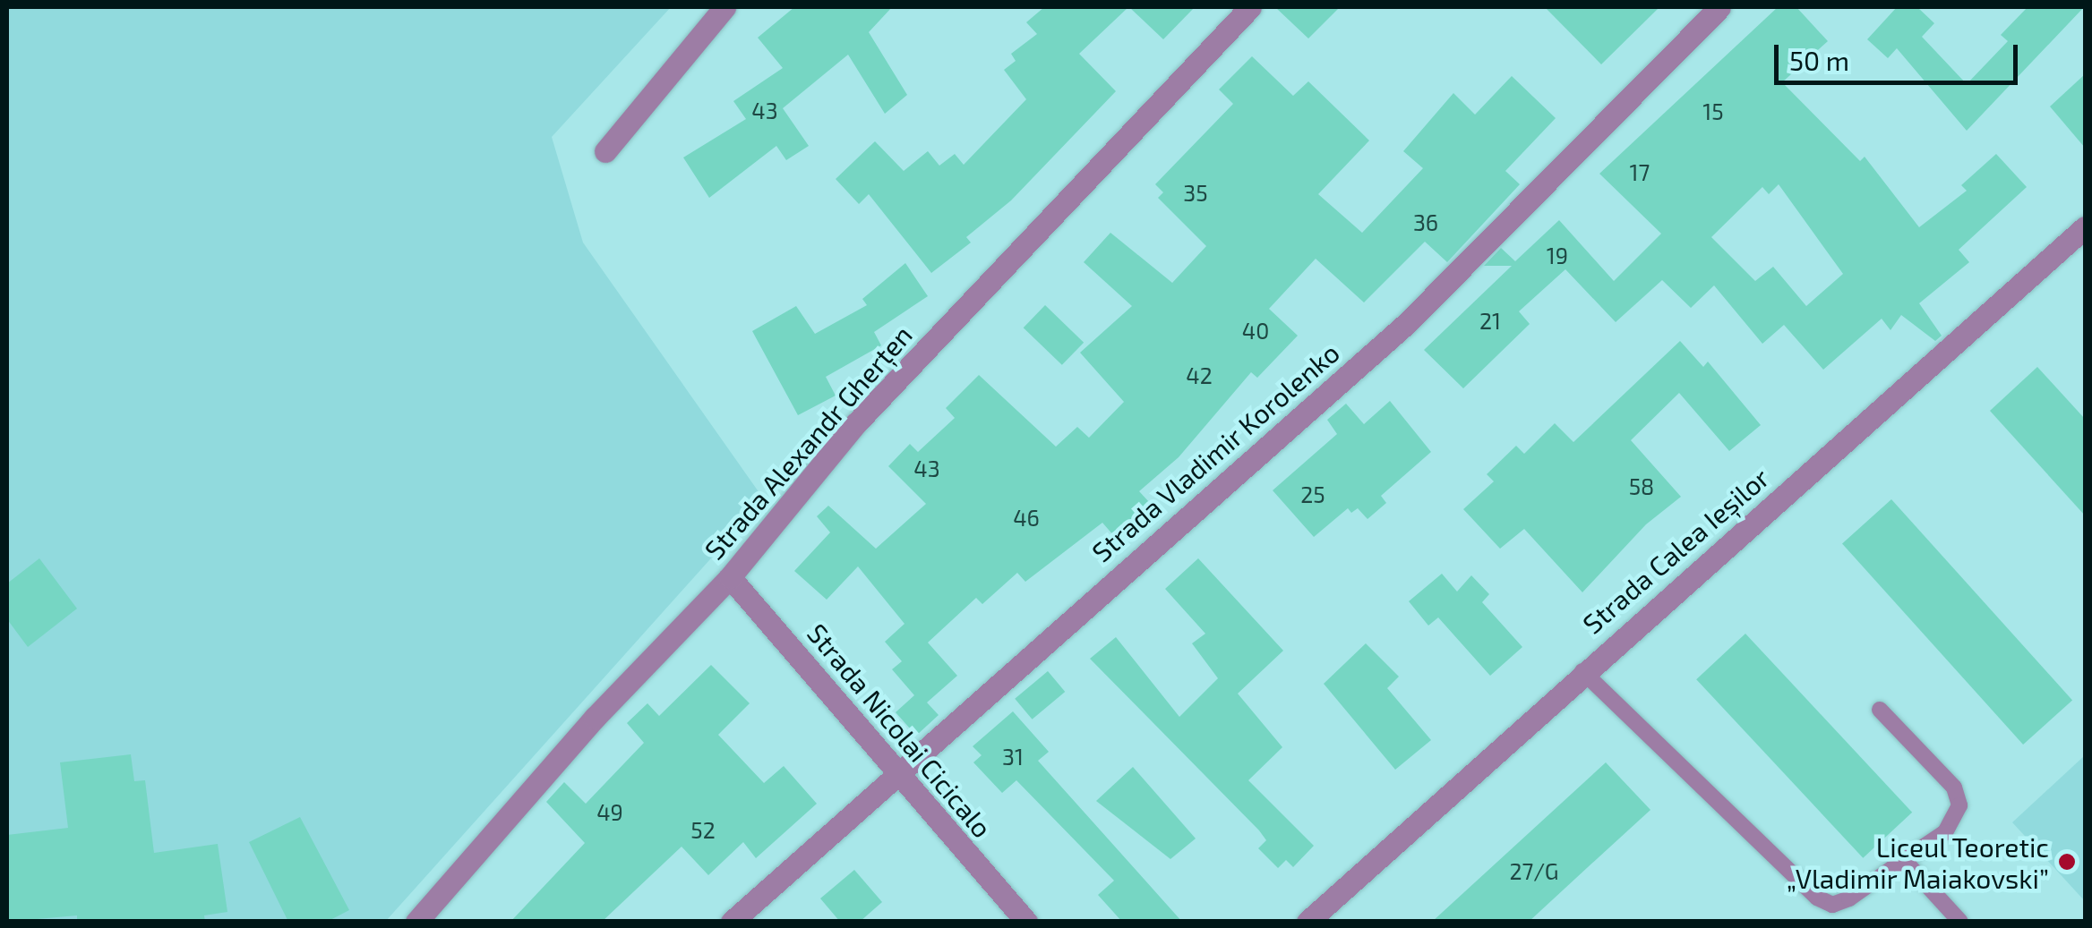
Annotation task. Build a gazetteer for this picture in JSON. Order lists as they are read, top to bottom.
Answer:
{
  "streets": {
    "street": [
      "Strada Alexandr Gherțen",
      "Strada Vladimir Korolenko",
      "Strada Calea Ieșilor",
      "Strada Nicolai Cicicalo"
    ]
  },
  "crossings": [
    ["Strada Alexandr Gherțen", "Strada Nicolai Cicicalo"],
    ["Strada Vladimir Korolenko", "Strada Nicolai Cicicalo"]
  ],
  "places": ["Liceul Teoretic „Vladimir Maiakovski”"],
  "house_numbers": [
    "43",
    "15",
    "17",
    "35",
    "36",
    "19",
    "21",
    "40",
    "42",
    "43",
    "58",
    "25",
    "46",
    "31",
    "49",
    "52",
    "27/G"
  ],
  "scale_bar": "50 m"
}
